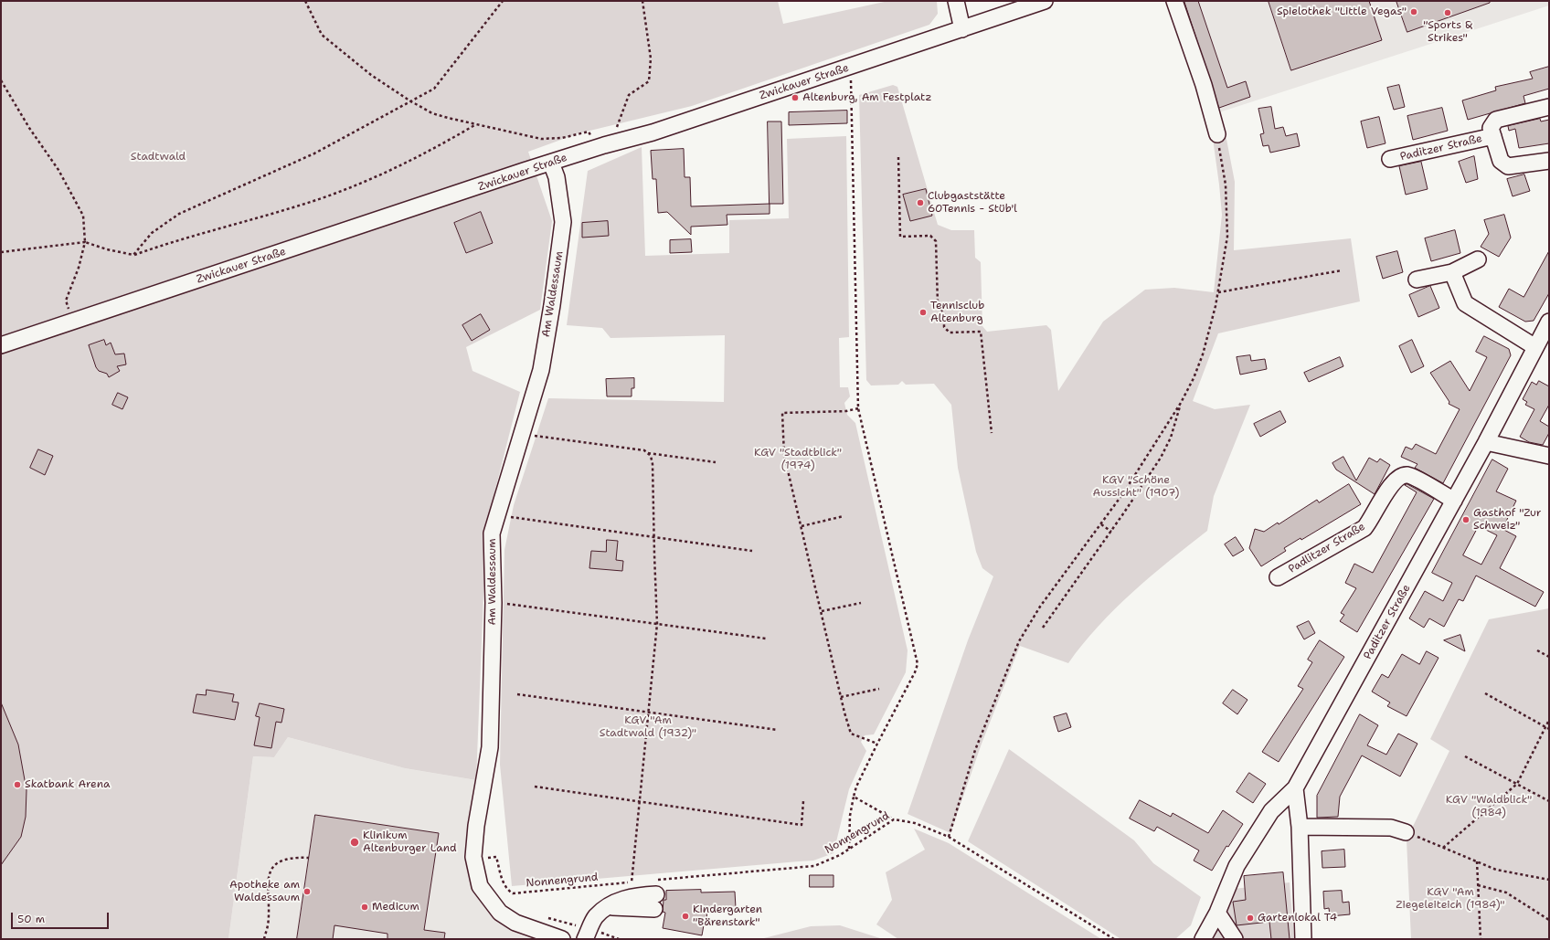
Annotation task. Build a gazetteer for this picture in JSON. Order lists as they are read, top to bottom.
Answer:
{
  "streets": {
    "street": [
      "Zwickauer Straße",
      "Paditzer Straße",
      "Am Waldessaum",
      "Padlitzer Straße"
    ],
    "path": ["Nonnengrund"]
  },
  "crossings": [
    ["Zwickauer Straße", "Am Waldessaum"],
    ["Paditzer Straße", "Padlitzer Straße"]
  ],
  "parks": [
    "Stadtwald",
    "KGV \"Stadtblick\" (1974)",
    "KGV \"Schöne Aussicht\" (1907)",
    "KGV \"Am Stadtwald (1932)\"",
    "KGV \"Waldblick\" (1984)",
    "KGV \"Am Ziegeleiteich (1984)\""
  ],
  "places": [
    "Spielothek \"Little Vegas\"",
    "\"Sports & Strikes\"",
    "Altenburg, Am Festplatz",
    "Clubgaststätte 60Tennis - Stüb'l",
    "Tennisclub Altenburg",
    "Gasthof \"Zur Schweiz\"",
    "Skatbank Arena",
    "Klinikum Altenburger Land",
    "Apotheke am Waldessaum",
    "Medicum",
    "Kindergarten \"Bärenstark\"",
    "Gartenlokal T4"
  ],
  "scale_bar": "50 m"
}
